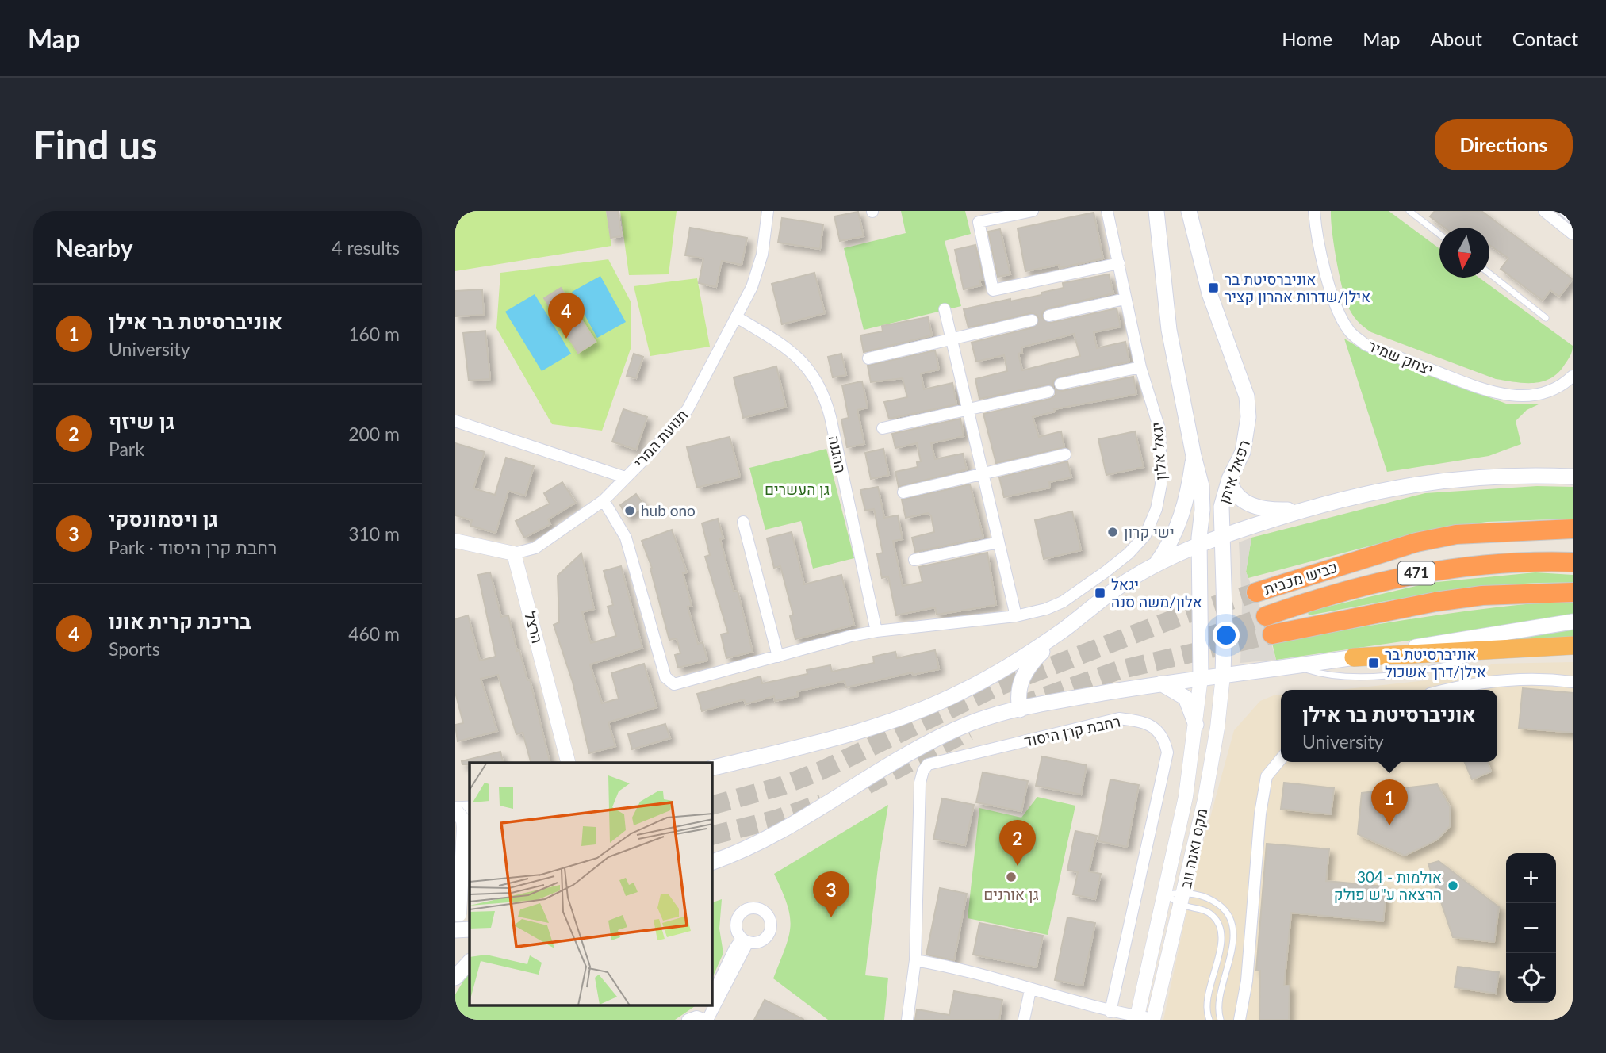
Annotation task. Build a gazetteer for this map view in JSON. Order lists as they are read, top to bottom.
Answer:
{
  "streets": {
    "highway": ["471", "כביש מכבית"],
    "main road": ["רפאל איתן"],
    "street": [
      "יצחק שמיר",
      "תנועת המרי",
      "יגאל אלון",
      "ההגנה",
      "הרצל",
      "רחבת קרן היסוד",
      "מקס ואנה ווב"
    ]
  },
  "crossings": [
    ["תנועת המרי", "יגאל אלון"],
    ["תנועת המרי", "ההגנה"],
    ["תנועת המרי", "הרצל"],
    ["יגאל אלון", "ההגנה"],
    ["רפאל איתן", "מקס ואנה ווב"],
    ["471", "כביש מכבית"]
  ],
  "parks": ["גן העשרים"],
  "places": {
    "transit": ["אוניברסיטת בר אילן/שדרות אהרון קציר", "יגאל אלון/משה סנה", "אוניברסיטת בר אילן/דרך אשכול"],
    "other": [
      "hub ono",
      "ישי קרון",
      "גן אורנים",
      "304 - אולמות הרצאה ע\"ש פולק"
    ]
  },
  "north": "bottom",
  "page": {
    "header": "Map",
    "nav": [
      "Home",
      "Map",
      "About",
      "Contact"
    ],
    "buttons": "Directions",
    "title": "Find us",
    "heading": ["Nearby", "4 results"],
    "list": [
      {
        "mark": "1",
        "name": "אוניברסיטת בר אילן",
        "note": "University",
        "value": "160 m"
      },
      {
        "mark": "2",
        "name": "גן שיזף",
        "note": "Park",
        "value": "200 m"
      },
      {
        "mark": "3",
        "name": "גן ויסמונסקי",
        "note": "Park · רחבת קרן היסוד",
        "value": "310 m"
      },
      {
        "mark": "4",
        "name": "בריכת קרית אונו",
        "note": "Sports",
        "value": "460 m"
      }
    ],
    "pins": [
      "4",
      "1",
      "2",
      "3"
    ],
    "popup": ["אוניברסיטת בר אילן", "University"],
    "map_buttons": ["+", "−"]
  }
}
